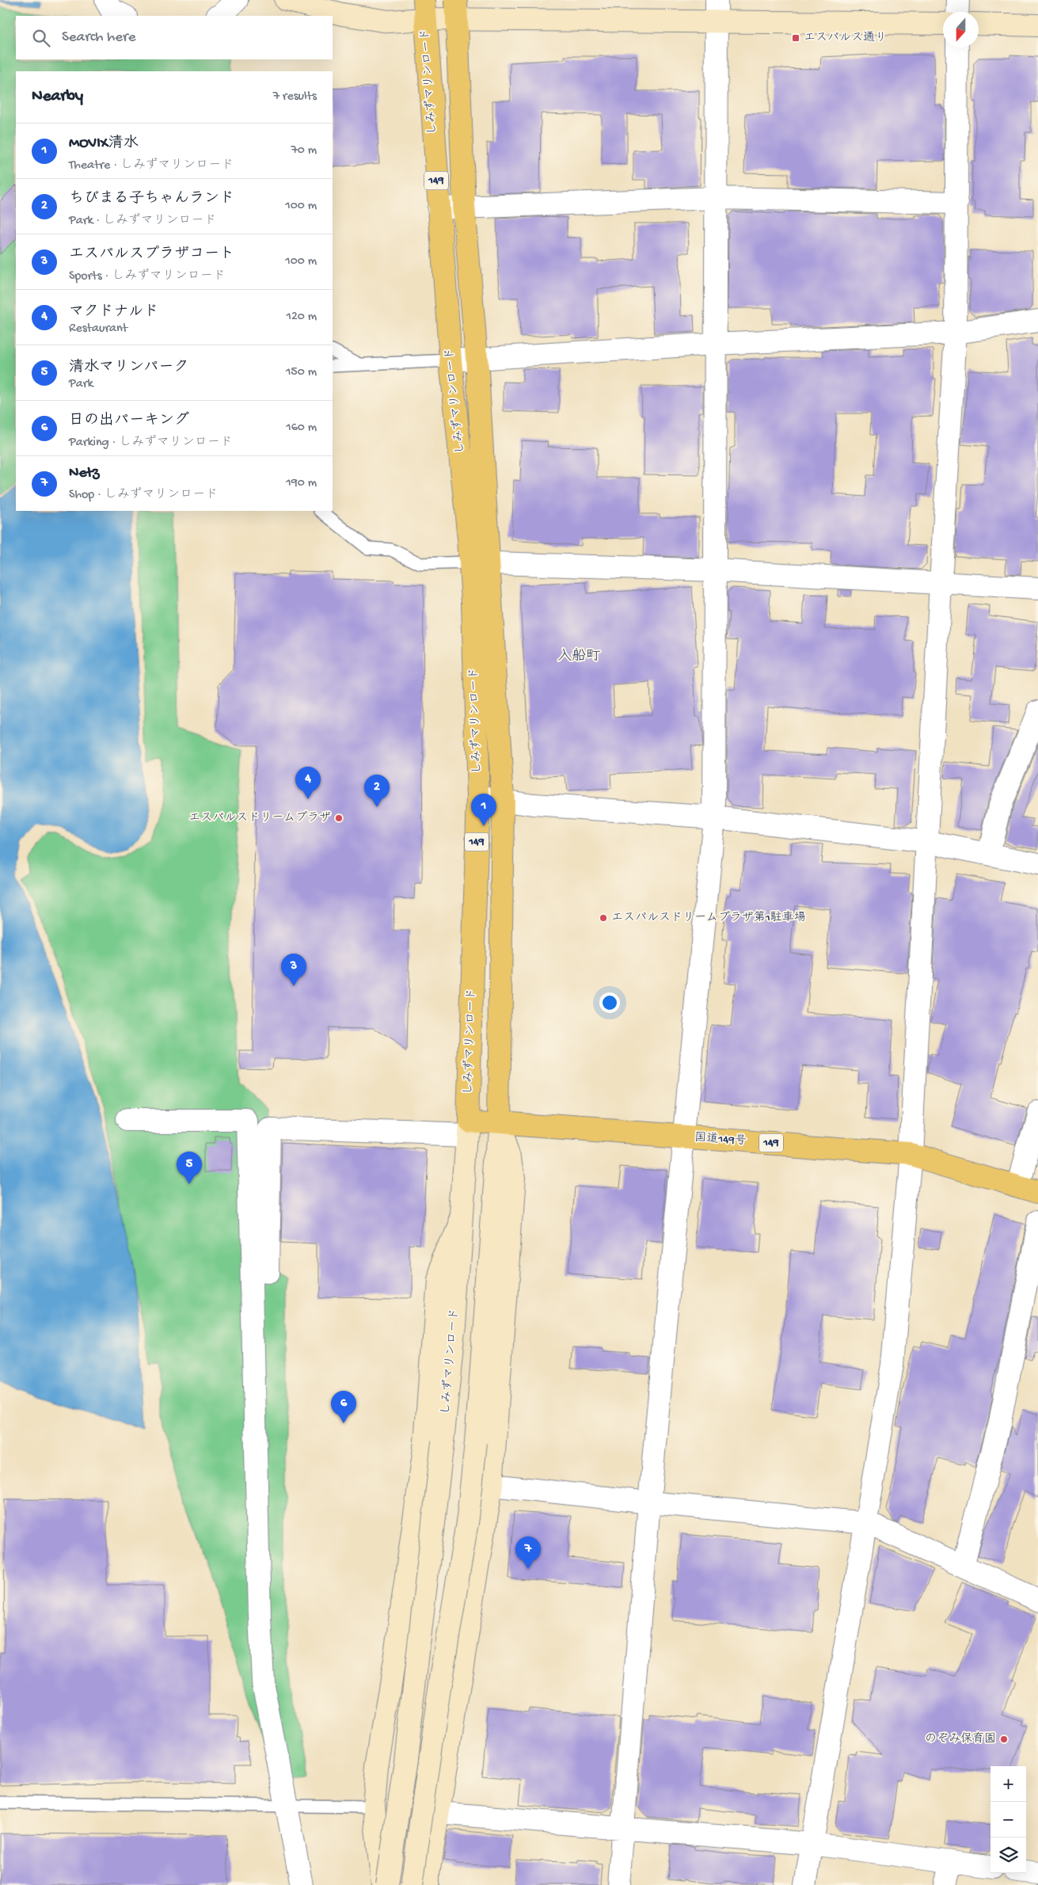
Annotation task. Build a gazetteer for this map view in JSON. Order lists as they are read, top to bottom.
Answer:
{
  "streets": {
    "highway": ["しみずマリンロード", "149", "国道149号"]
  },
  "crossings": [
    ["しみずマリンロード", "149"],
    ["しみずマリンロード", "国道149号"],
    ["149", "国道149号"]
  ],
  "districts": ["入船町"],
  "places": {
    "transit": ["エスパルス通り"],
    "other": ["エスパルスドリームプラザ", "エスパルスドリームプラザ第1駐車場", "のぞみ保育園"]
  },
  "north": "bottom",
  "page": {
    "search": "Search here",
    "heading": ["Nearby", "7 results"],
    "list": [
      {
        "mark": "1",
        "name": "MOVIX清水",
        "note": "Theatre · しみずマリンロード",
        "value": "70 m"
      },
      {
        "mark": "2",
        "name": "ちびまる子ちゃんランド",
        "note": "Park · しみずマリンロード",
        "value": "100 m"
      },
      {
        "mark": "3",
        "name": "エスパルスプラザコート",
        "note": "Sports · しみずマリンロード",
        "value": "100 m"
      },
      {
        "mark": "4",
        "name": "マクドナルド",
        "note": "Restaurant",
        "value": "120 m"
      },
      {
        "mark": "5",
        "name": "清水マリンパーク",
        "note": "Park",
        "value": "150 m"
      },
      {
        "mark": "6",
        "name": "日の出パーキング",
        "note": "Parking · しみずマリンロード",
        "value": "160 m"
      },
      {
        "mark": "7",
        "name": "Netz",
        "note": "Shop · しみずマリンロード",
        "value": "190 m"
      }
    ],
    "pins": [
      "4",
      "2",
      "1",
      "3",
      "5",
      "6",
      "7"
    ],
    "map_buttons": ["+", "−"]
  }
}
